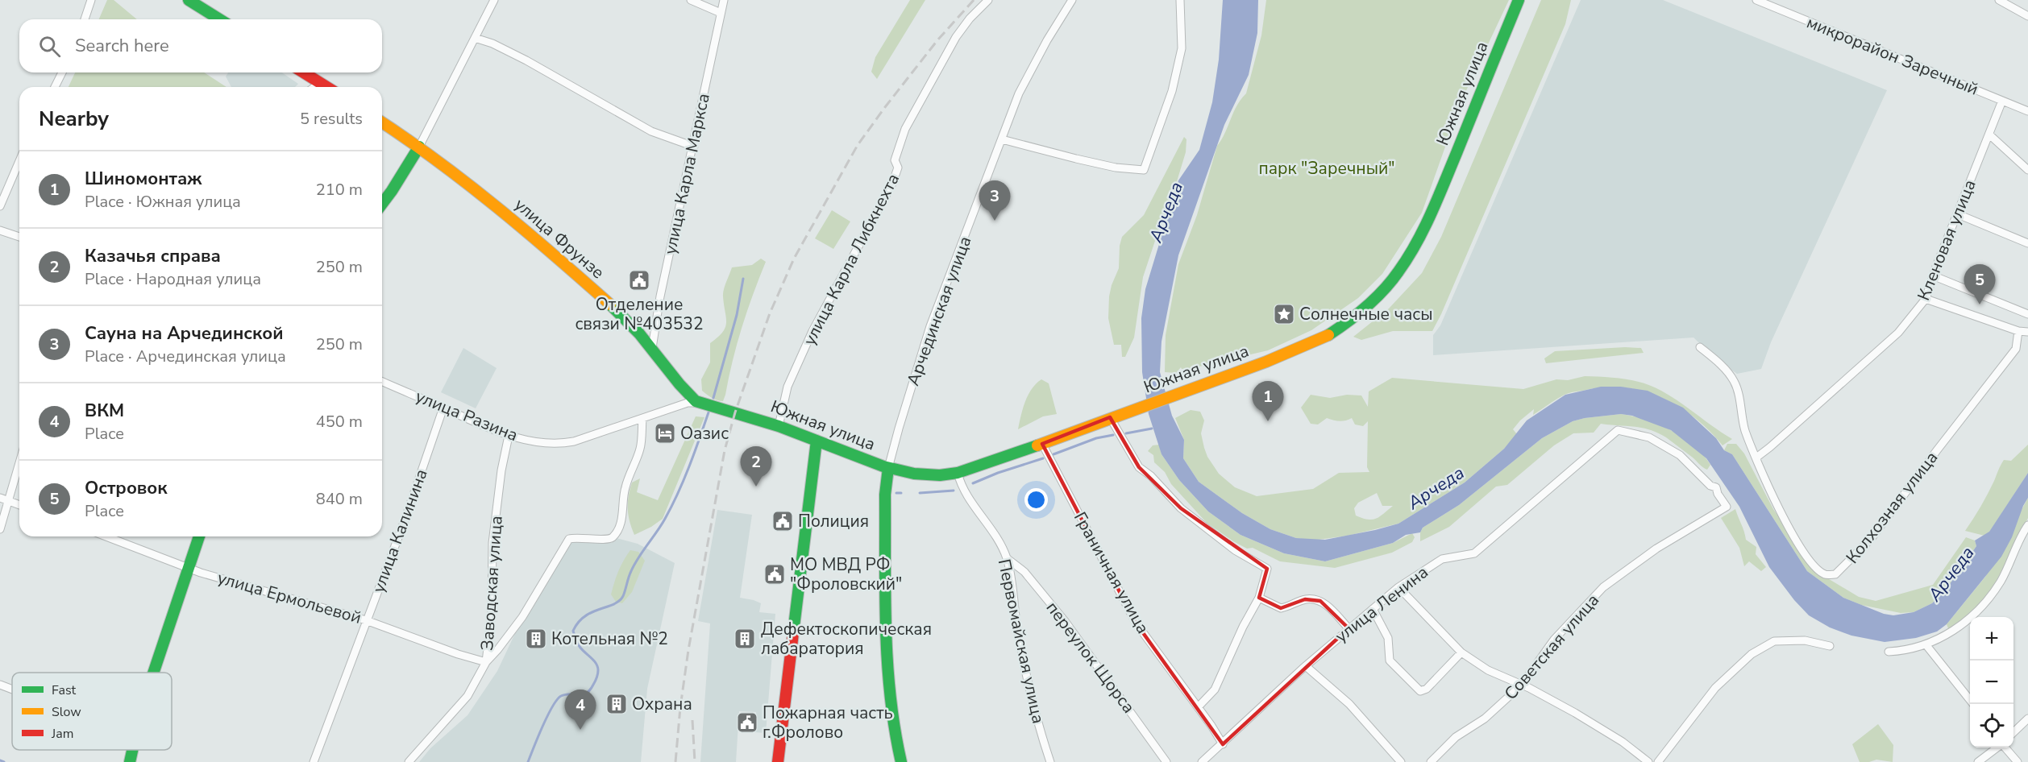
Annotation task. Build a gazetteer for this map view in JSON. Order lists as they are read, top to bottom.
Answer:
{
  "streets": {
    "main road": ["Южная улица", "улица Фрунзе"],
    "street": [
      "микрорайон Заречный",
      "улица Карла Маркса",
      "Кленовая улица",
      "улица Карла Либкнехта",
      "Арчединская улица",
      "улица Разина",
      "Колхозная улица",
      "улица Калинина",
      "Граничная улица",
      "Заводская улица",
      "улица Ермольевой",
      "улица Ленина",
      "Первомайская улица",
      "Советская улица",
      "переулок Щорса"
    ]
  },
  "crossings": [
    ["микрорайон Заречный", "Кленовая улица"],
    ["Южная улица", "улица Фрунзе"],
    ["Южная улица", "улица Карла Либкнехта"],
    ["Южная улица", "Арчединская улица"],
    ["Южная улица", "улица Разина"],
    ["Южная улица", "Граничная улица"],
    ["Южная улица", "Первомайская улица"],
    ["улица Карла Маркса", "улица Фрунзе"],
    ["улица Фрунзе", "улица Разина"],
    ["Кленовая улица", "Колхозная улица"],
    ["улица Разина", "улица Калинина"],
    ["улица Разина", "Заводская улица"],
    ["улица Калинина", "улица Ермольевой"],
    ["Граничная улица", "улица Ленина"],
    ["Заводская улица", "улица Ермольевой"],
    ["улица Ленина", "Советская улица"],
    ["Первомайская улица", "переулок Щорса"]
  ],
  "water": ["Арчеда"],
  "parks": ["парк \"Заречный\""],
  "places": {
    "public building": [
      "Отделение связи №403532",
      "Полиция",
      "МО МВД РФ \"Фроловский\"",
      "Пожарная часть г.Фролово"
    ],
    "place": ["Солнечные часы"],
    "hotel": ["Оазис"],
    "building": ["Котельная №2", "Дефектоскопическая лабаратория", "Охрана"]
  },
  "legend": ["Fast", "Slow", "Jam"],
  "page": {
    "search": "Search here",
    "heading": ["Nearby", "5 results"],
    "list": [
      {
        "mark": "1",
        "name": "Шиномонтаж",
        "note": "Place · Южная улица",
        "value": "210 m"
      },
      {
        "mark": "2",
        "name": "Казачья справа",
        "note": "Place · Народная улица",
        "value": "250 m"
      },
      {
        "mark": "3",
        "name": "Сауна на Арчединской",
        "note": "Place · Арчединская улица",
        "value": "250 m"
      },
      {
        "mark": "4",
        "name": "ВКМ",
        "note": "Place",
        "value": "450 m"
      },
      {
        "mark": "5",
        "name": "Островок",
        "note": "Place",
        "value": "840 m"
      }
    ],
    "pins": [
      "3",
      "5",
      "1",
      "2",
      "4"
    ],
    "map_buttons": ["+", "−"]
  }
}
